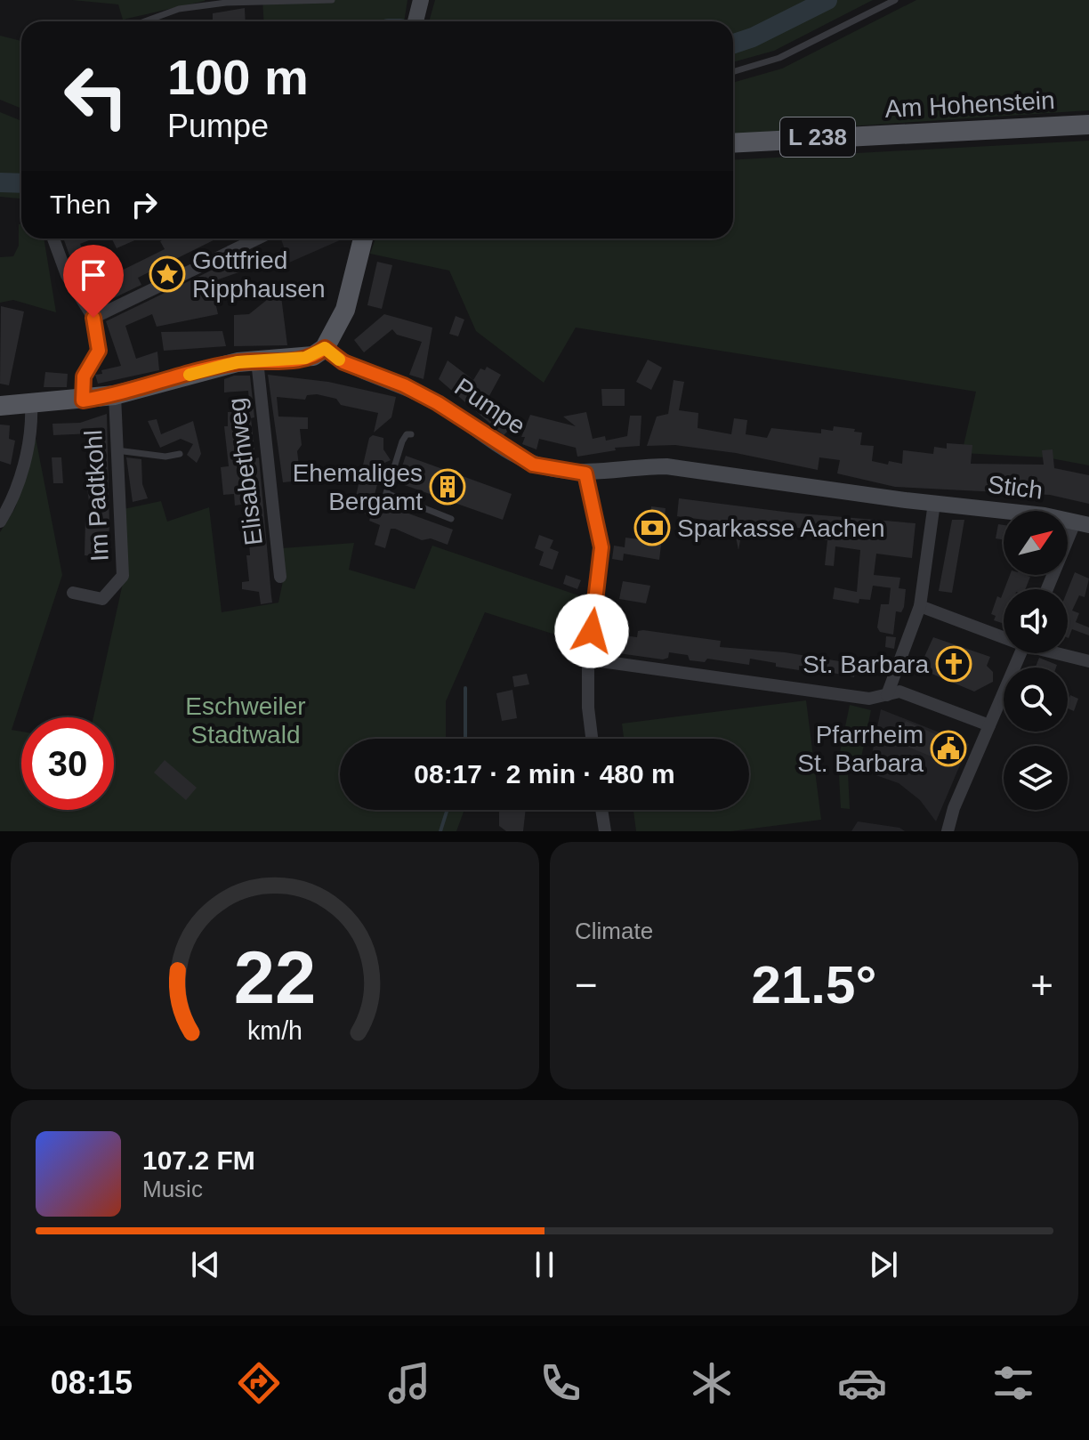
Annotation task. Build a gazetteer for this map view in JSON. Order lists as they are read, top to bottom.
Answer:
{
  "streets": {
    "main road": [
      "Am Hohenstein",
      "L 238",
      "Pumpe",
      "Stich"
    ],
    "street": ["Elisabethweg", "Im Padtkohl"]
  },
  "crossings": [
    ["Pumpe", "Stich"]
  ],
  "parks": ["Eschweiler Stadtwald"],
  "places": {
    "place": ["Gottfried Ripphausen"],
    "building": ["Ehemaliges Bergamt"],
    "bank": ["Sparkasse Aachen"],
    "church": ["St. Barbara"],
    "public building": ["Pfarrheim St. Barbara"]
  },
  "north": "top right",
  "page": {
    "turn": ["100 m", "Pumpe"],
    "then": "Then",
    "limit": "30",
    "trip": "08:17 · 2 min · 480 m",
    "tile": "Climate",
    "heat": ["−", "21.5°", "+"],
    "song": ["107.2 FM", "Music"],
    "tabs": "08:15",
    "gauge": ["22", "km/h"]
  }
}
